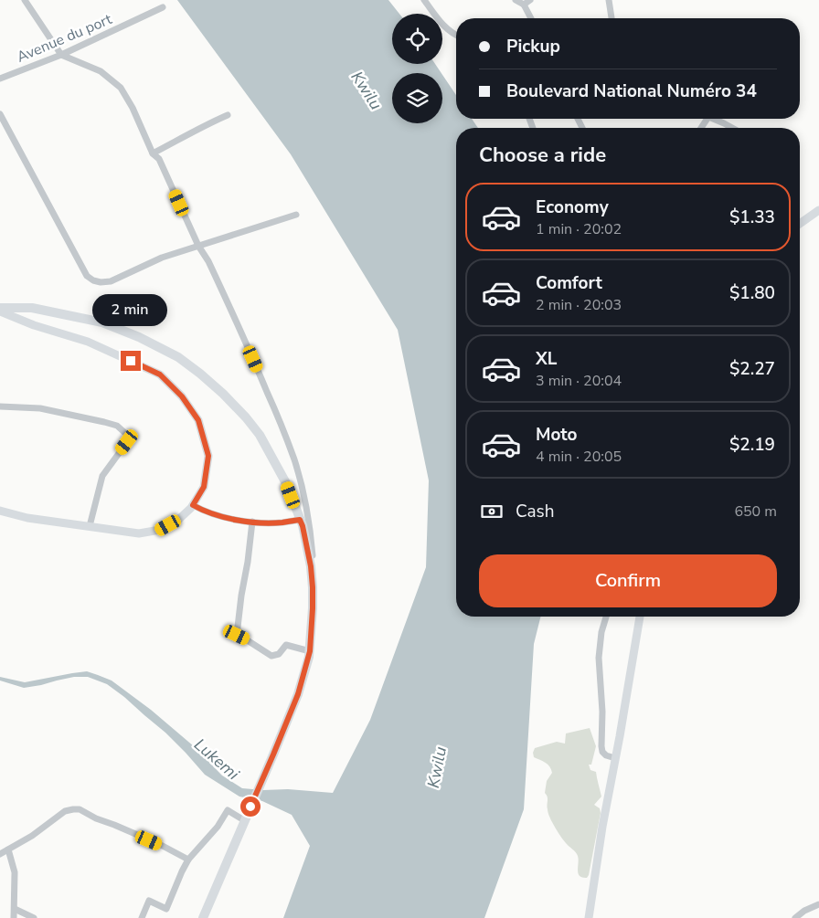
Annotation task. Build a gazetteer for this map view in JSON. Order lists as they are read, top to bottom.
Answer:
{
  "streets": {
    "street": ["Avenue du port"]
  },
  "water": ["Kwilu", "Lukemi"],
  "page": {
    "banner": ["Pickup", "Boulevard National Numéro 34"],
    "heading": "Choose a ride",
    "list": [
      {
        "name": "Economy",
        "note": "1 min · 20:02",
        "value": "$1.33"
      },
      {
        "name": "Comfort",
        "note": "2 min · 20:03",
        "value": "$1.80"
      },
      {
        "name": "XL",
        "note": "3 min · 20:04",
        "value": "$2.27"
      },
      {
        "name": "Moto",
        "note": "4 min · 20:05",
        "value": "$2.19"
      }
    ],
    "bubble": "2 min",
    "pay": ["Cash", "650 m"],
    "buttons": "Confirm"
  }
}
